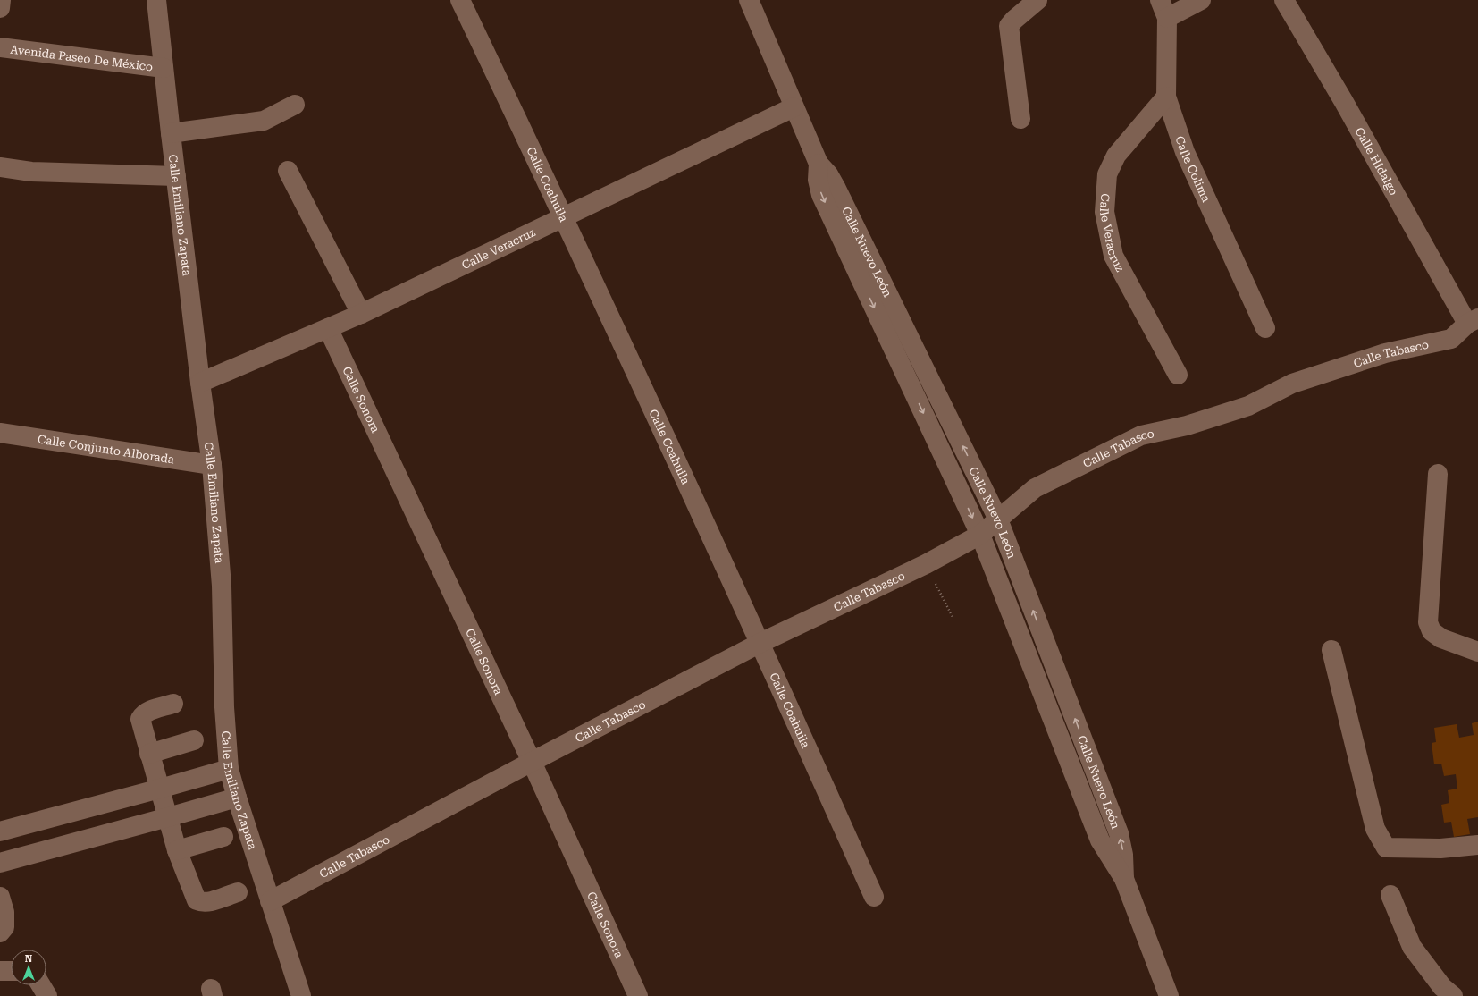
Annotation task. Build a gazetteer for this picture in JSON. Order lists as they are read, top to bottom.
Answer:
{
  "streets": {
    "street": [
      "Avenida Paseo De México",
      "Calle Hidalgo",
      "Calle Colima",
      "Calle Coahuila",
      "Calle Emiliano Zapata",
      "Calle Veracruz",
      "Calle Nuevo León",
      "Calle Tabasco",
      "Calle Sonora",
      "Calle Conjunto Alborada"
    ]
  },
  "crossings": [
    ["Avenida Paseo De México", "Calle Emiliano Zapata"],
    ["Calle Hidalgo", "Calle Tabasco"],
    ["Calle Colima", "Calle Veracruz"],
    ["Calle Coahuila", "Calle Veracruz"],
    ["Calle Coahuila", "Calle Tabasco"],
    ["Calle Emiliano Zapata", "Calle Veracruz"],
    ["Calle Emiliano Zapata", "Calle Tabasco"],
    ["Calle Emiliano Zapata", "Calle Conjunto Alborada"],
    ["Calle Veracruz", "Calle Nuevo León"],
    ["Calle Veracruz", "Calle Sonora"],
    ["Calle Nuevo León", "Calle Tabasco"],
    ["Calle Tabasco", "Calle Sonora"]
  ],
  "north": "top"
}
